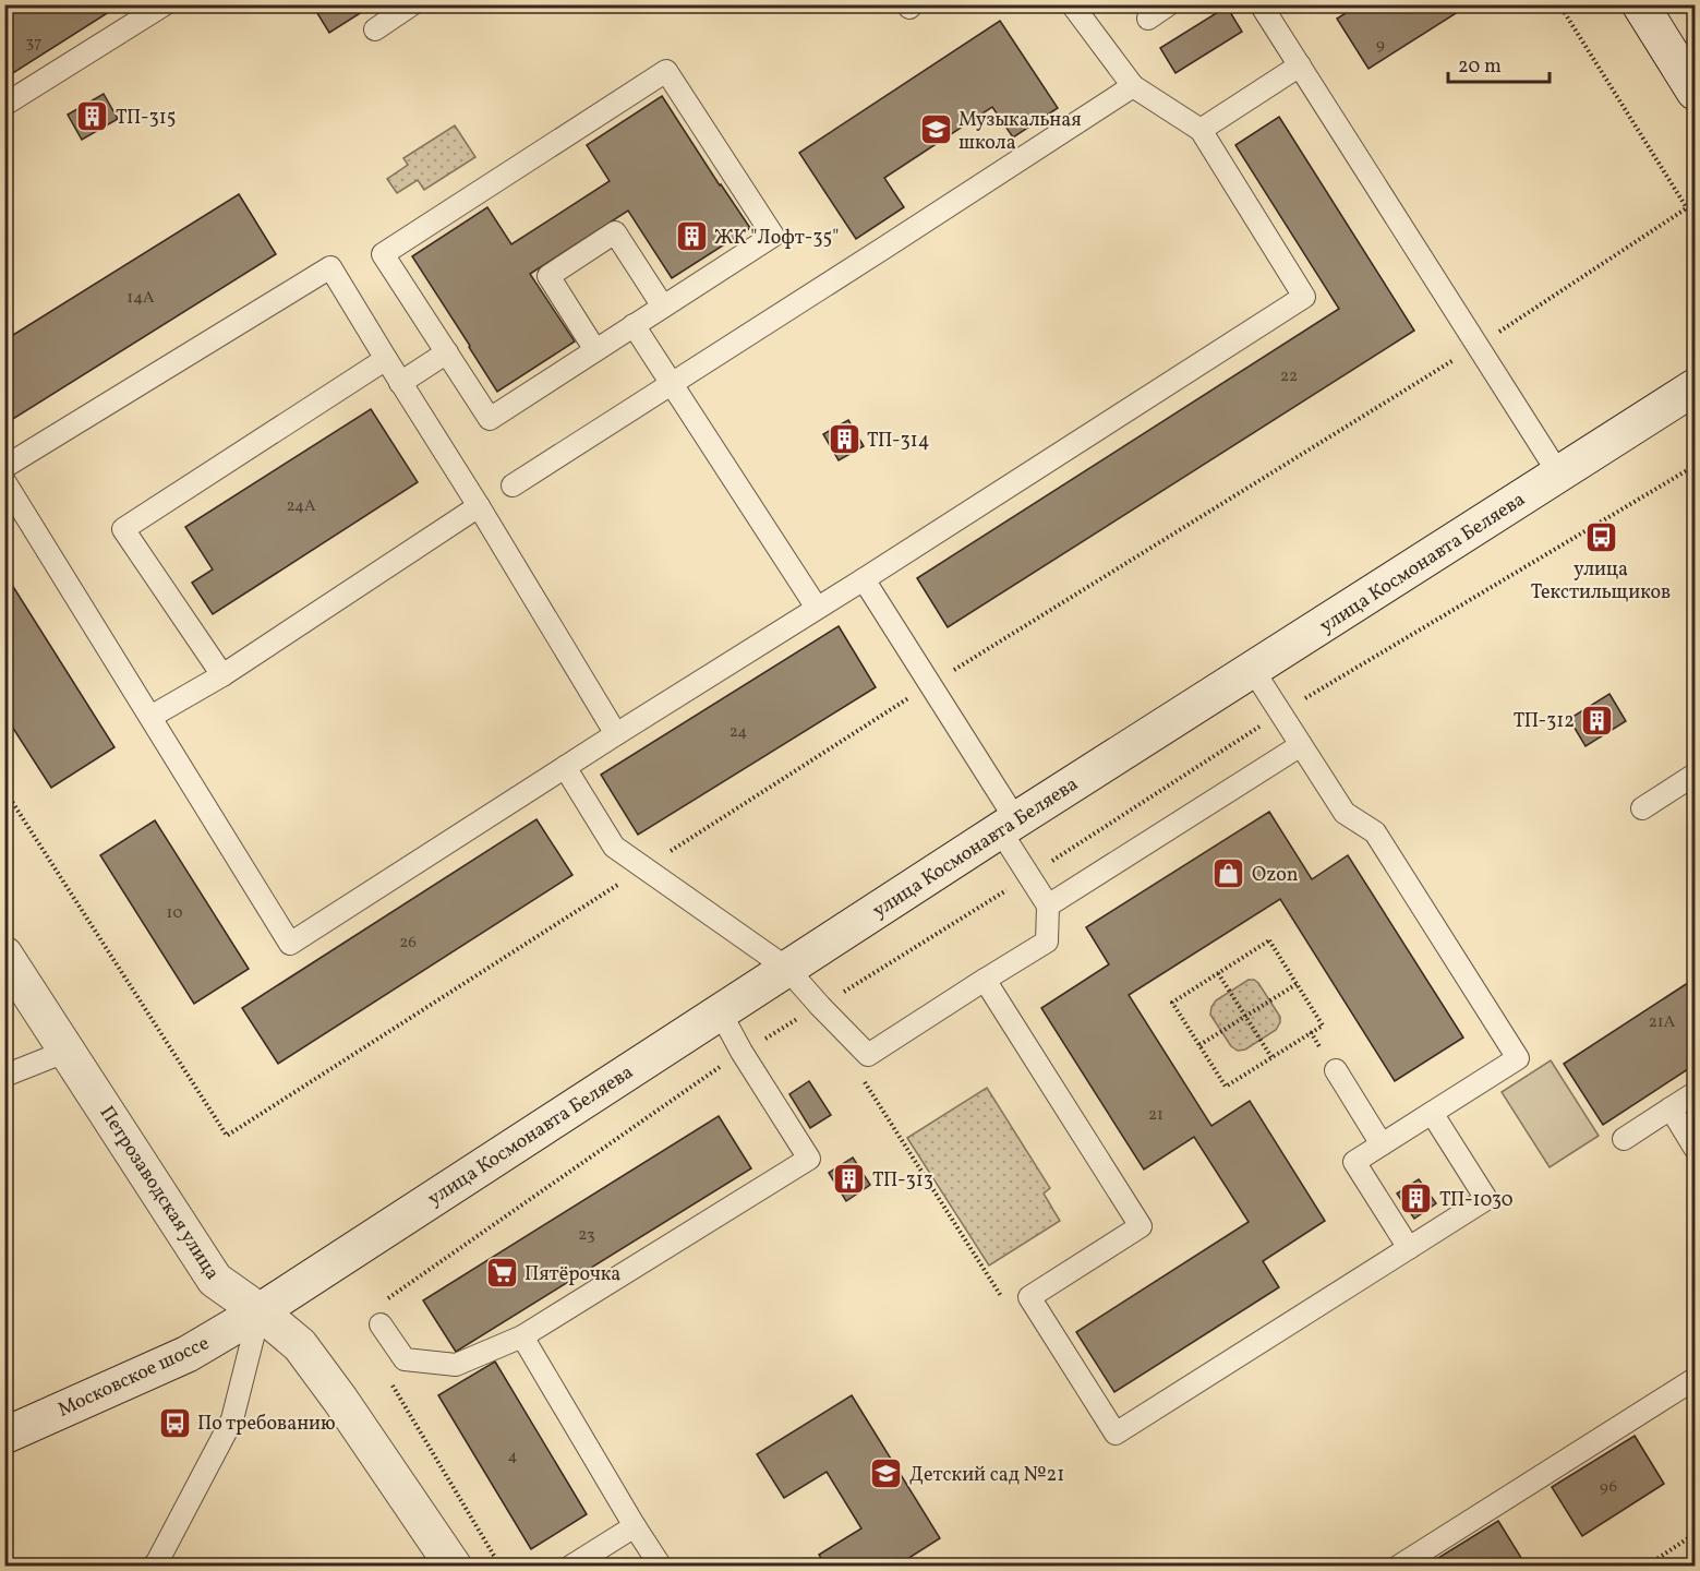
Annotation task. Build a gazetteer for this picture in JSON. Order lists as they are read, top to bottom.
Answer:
{
  "streets": {
    "street": ["улица Космонавта Беляева", "Петрозаводская улица", "Московское шоссе"]
  },
  "crossings": [
    ["улица Космонавта Беляева", "Петрозаводская улица"],
    ["улица Космонавта Беляева", "Московское шоссе"],
    ["Петрозаводская улица", "Московское шоссе"]
  ],
  "places": {
    "building": [
      "ТП-315",
      "ЖК \"Лофт-35\"",
      "ТП-314",
      "ТП-312",
      "ТП-313",
      "ТП-1030"
    ],
    "school or university": ["Музыкальная школа", "Детский сад №21"],
    "bus stop": ["улица Текстильщиков", "По требованию"],
    "shop": ["Ozon"],
    "supermarket": ["Пятёрочка"]
  },
  "house_numbers": [
    "37",
    "9",
    "14А",
    "22",
    "24А",
    "24",
    "10",
    "26",
    "21А",
    "21",
    "23",
    "4",
    "96"
  ],
  "scale_bar": "20 m"
}
